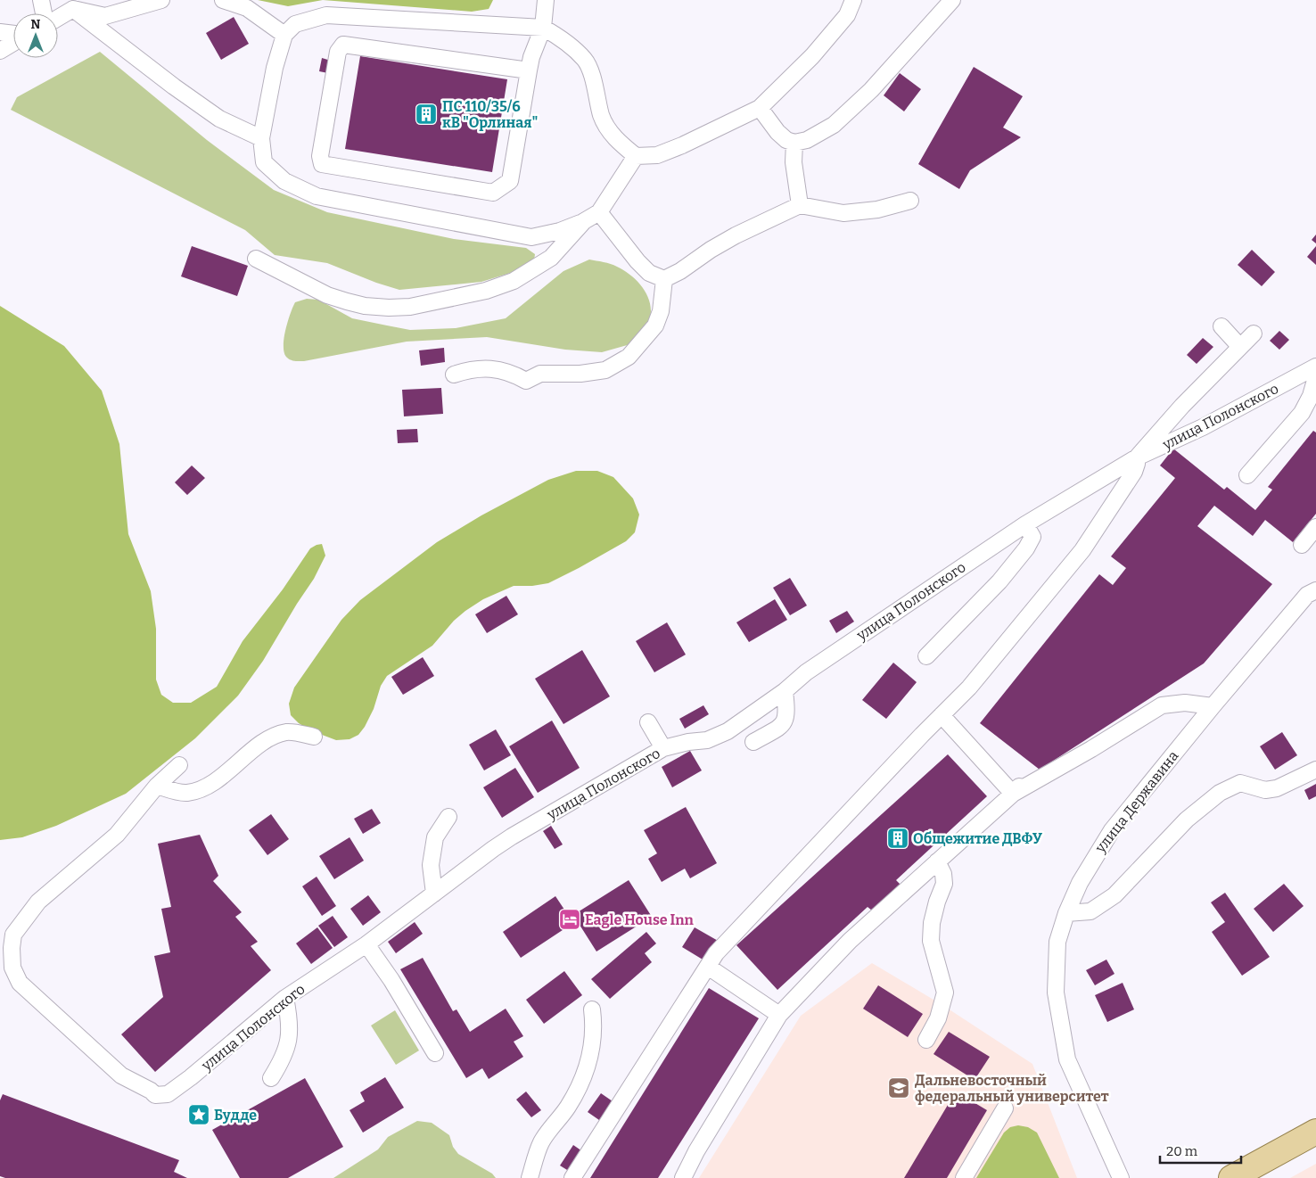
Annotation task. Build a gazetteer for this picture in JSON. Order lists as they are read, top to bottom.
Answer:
{
  "streets": {
    "lane": ["улица Полонского", "улица Державина"]
  },
  "places": {
    "building": ["ПС 110/35/6 кВ \"Орлиная\"", "Общежитие ДВФУ"],
    "hotel": ["Eagle House Inn"],
    "school or university": ["Дальневосточный федеральный университет"],
    "place": ["Будде"]
  },
  "scale_bar": "20 m",
  "north": "top"
}
